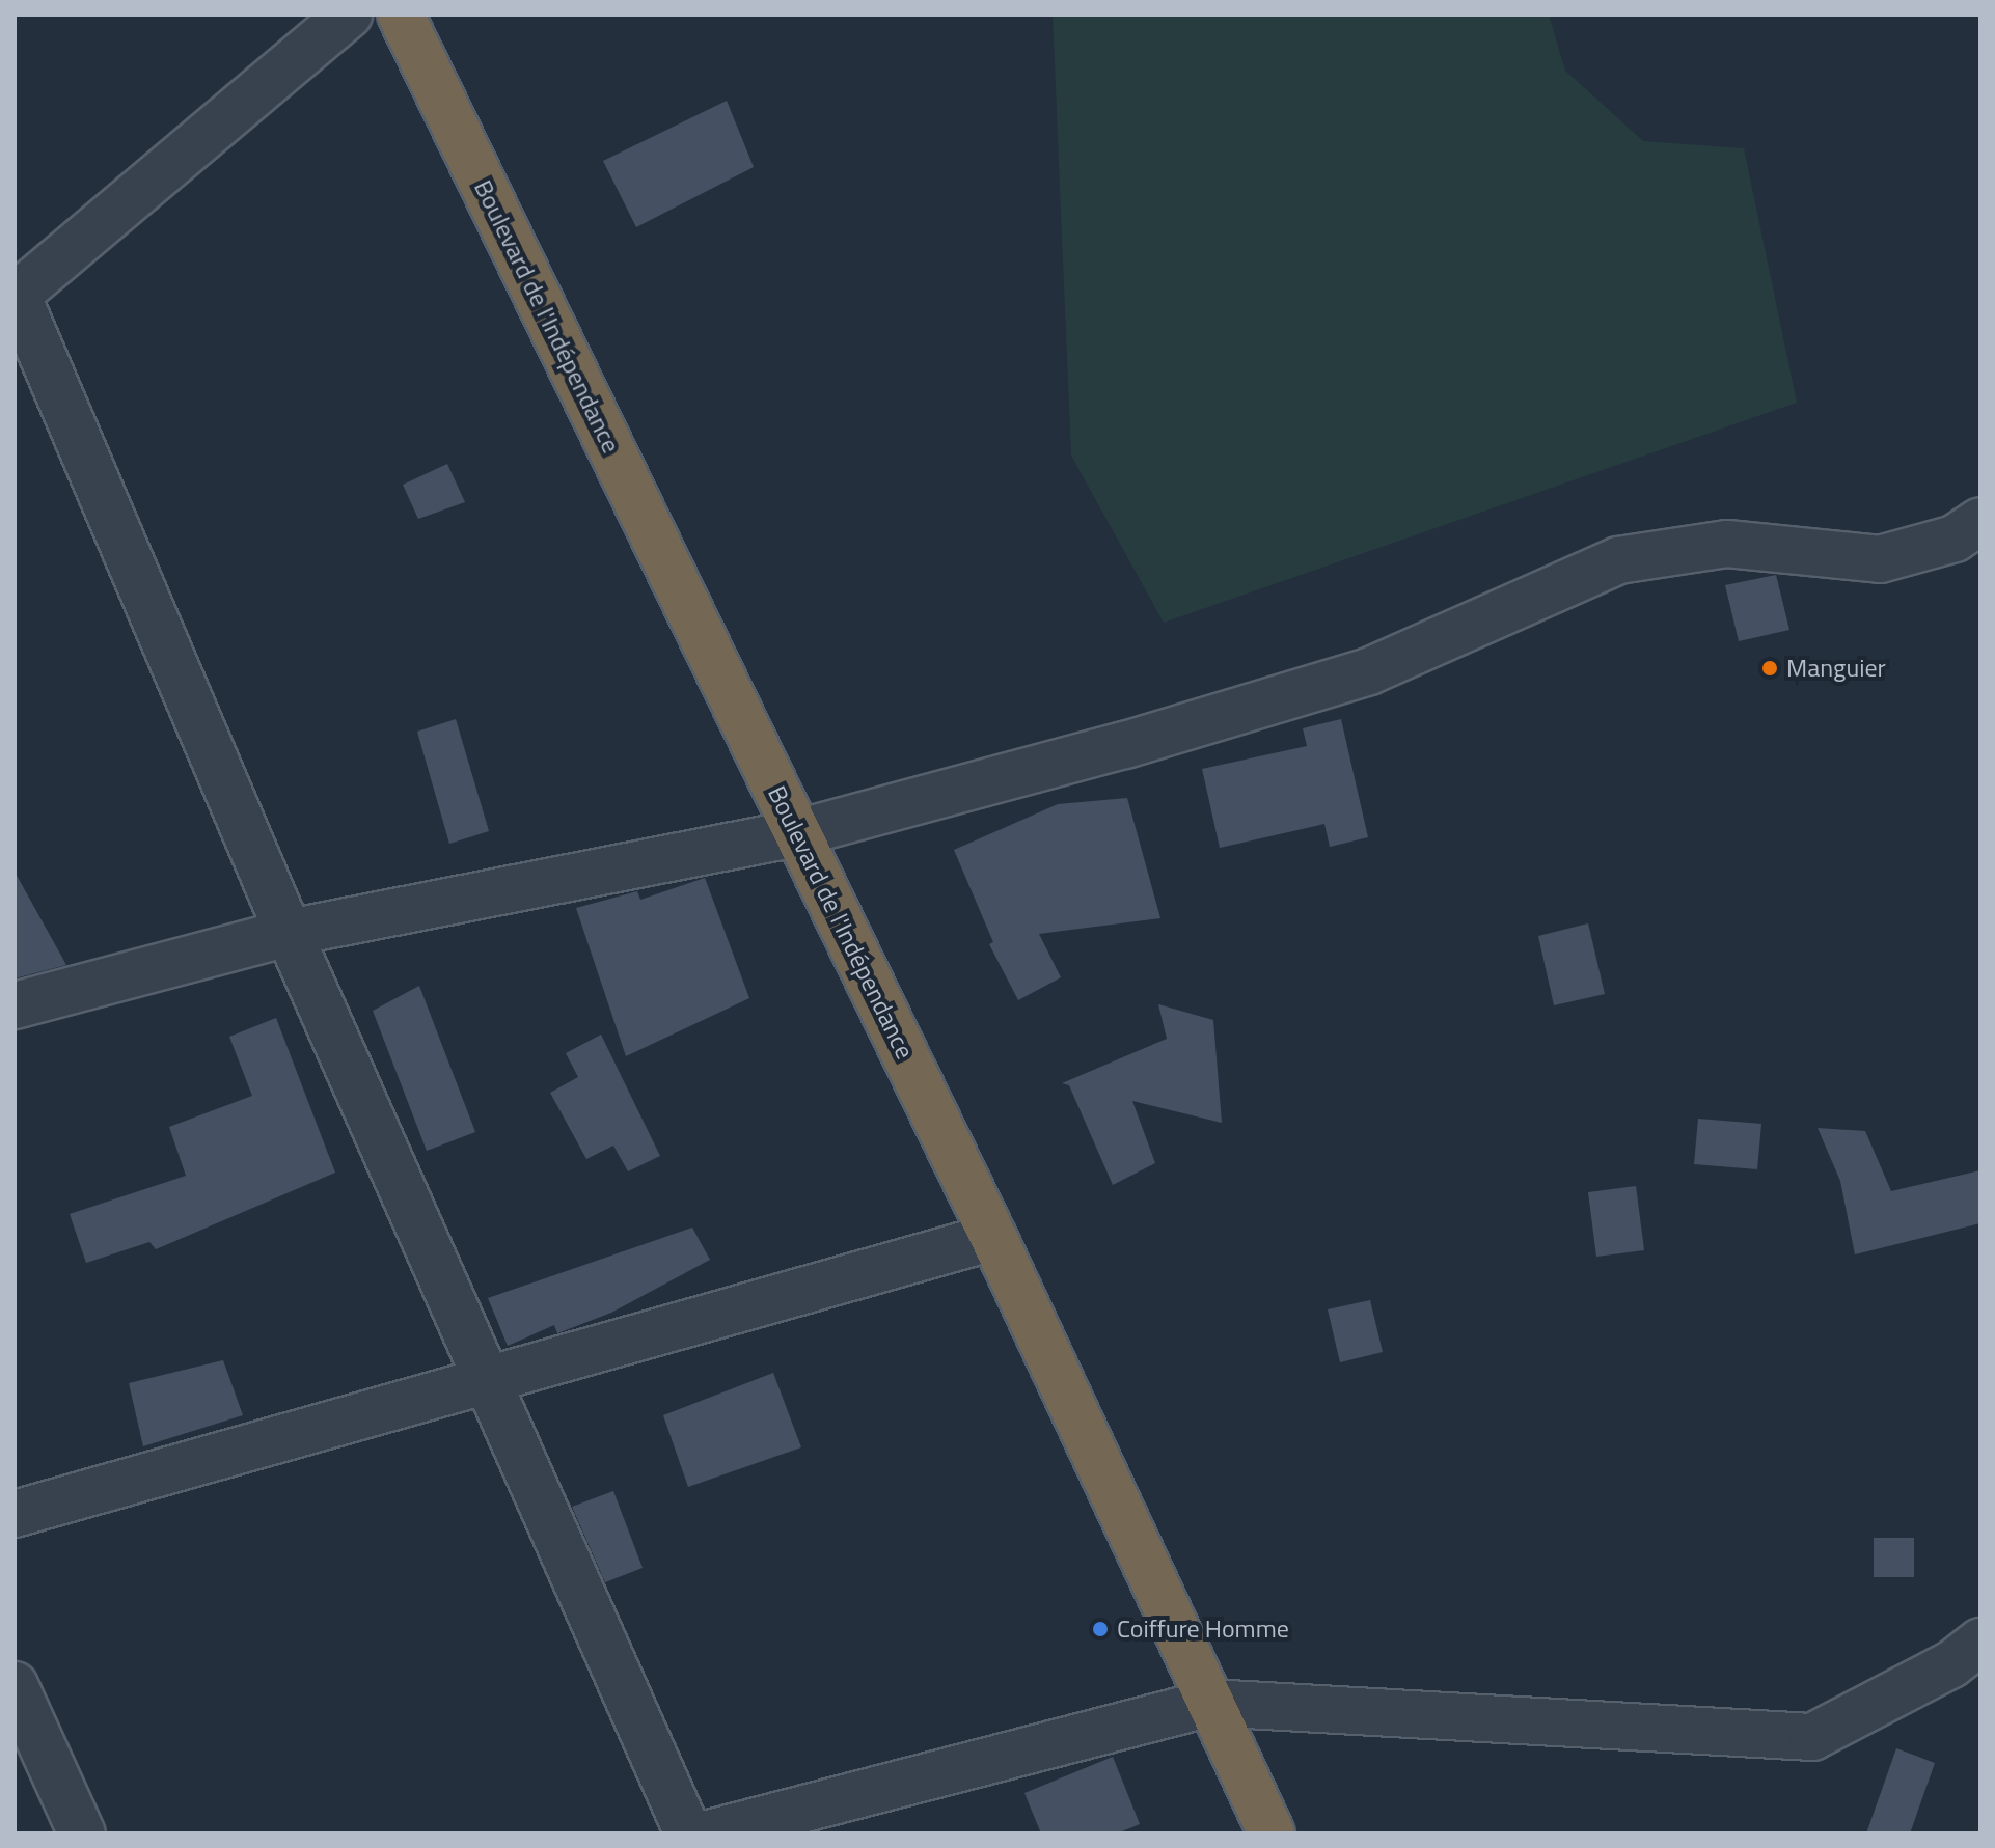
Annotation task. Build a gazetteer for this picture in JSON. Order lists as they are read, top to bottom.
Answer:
{
  "streets": {
    "highway": ["Boulevard de l'Indépendance"]
  },
  "places": ["Manguier", "Coiffure Homme"]
}
